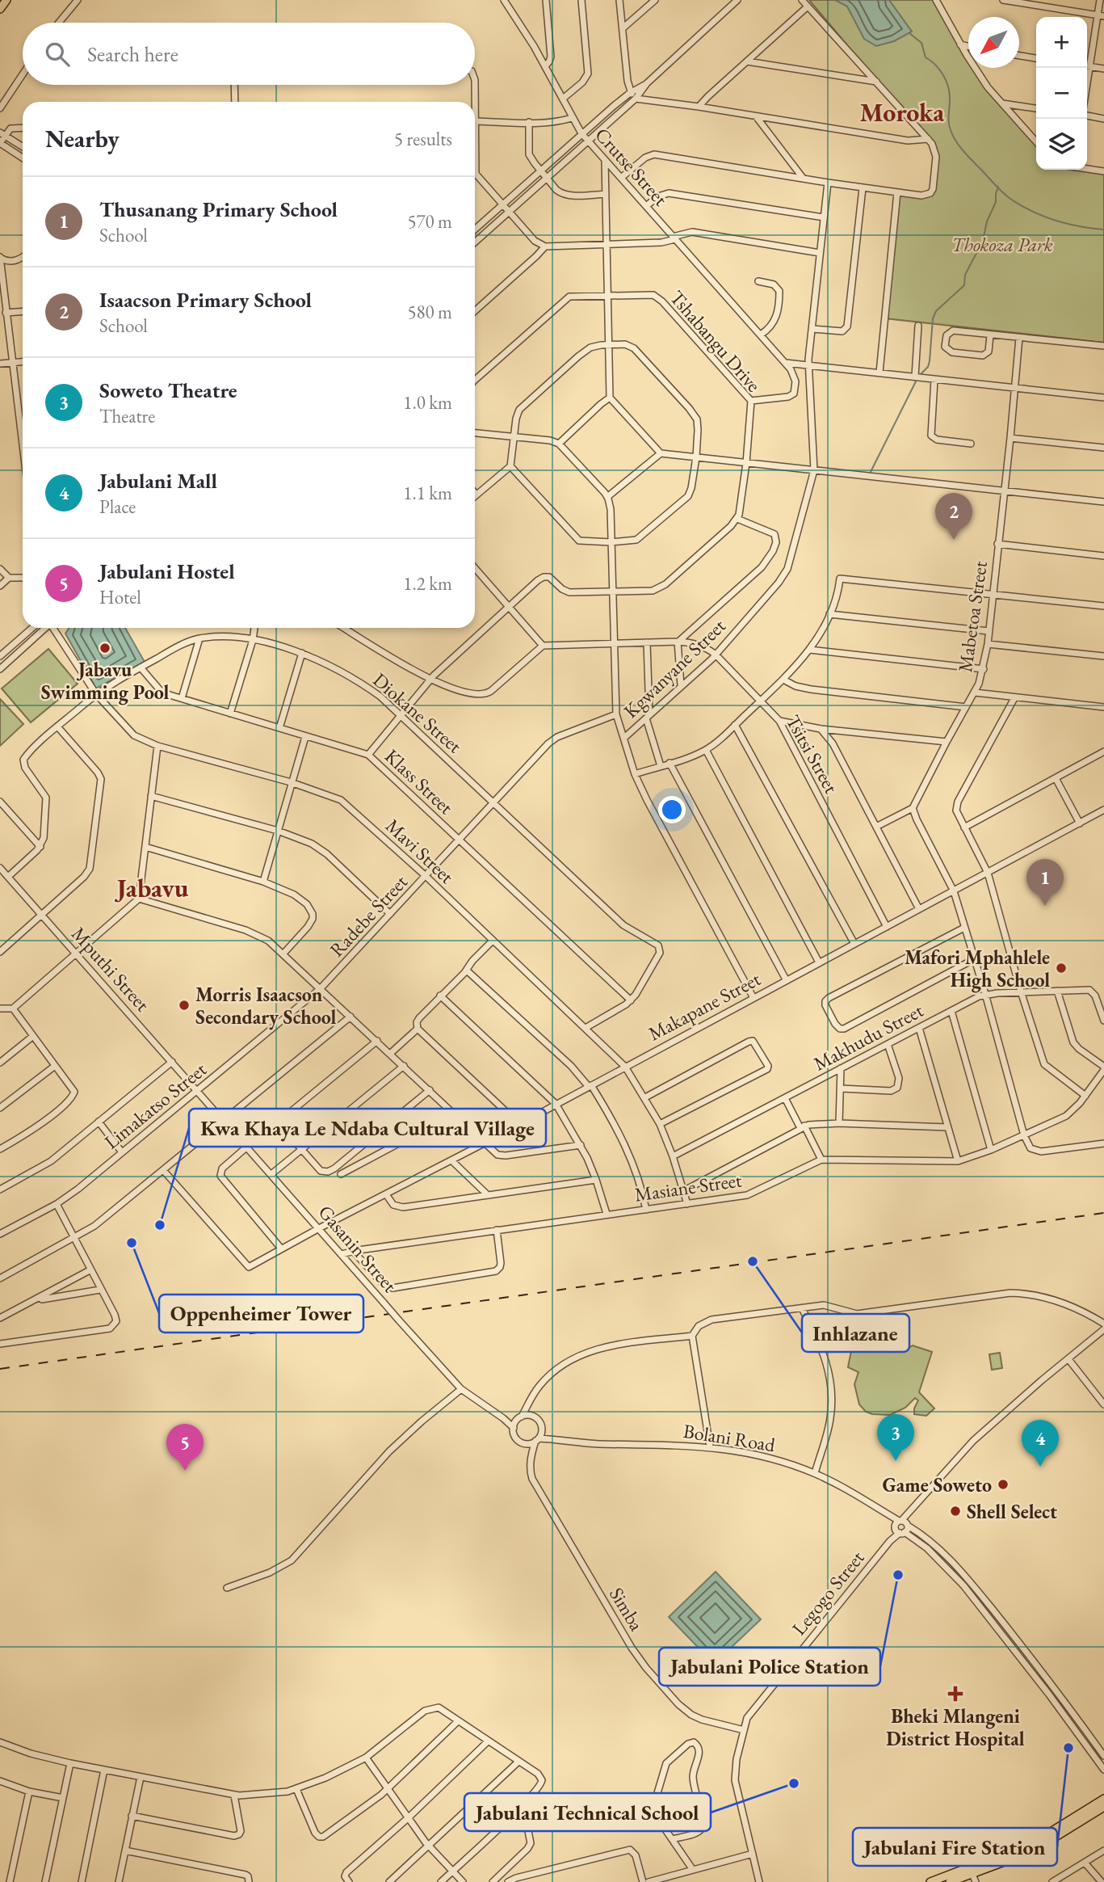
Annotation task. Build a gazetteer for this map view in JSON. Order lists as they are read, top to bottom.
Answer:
{
  "streets": {
    "street": [
      "Crutse Street",
      "Tshabangu Drive",
      "Mabetoa Street",
      "Kgwanyane Street",
      "Diokane Street",
      "Tsitsi Street",
      "Klass Street",
      "Mavi Street",
      "Radebe Street",
      "Mputhi Street",
      "Makapane Street",
      "Makhudu Street",
      "Limakatso Street",
      "Masiane Street",
      "Gasanin Street",
      "Bolani Road",
      "Legogo Street",
      "Simba"
    ]
  },
  "crossings": [
    ["Crutse Street", "Tshabangu Drive"],
    ["Kgwanyane Street", "Tsitsi Street"],
    ["Diokane Street", "Klass Street"],
    ["Diokane Street", "Mavi Street"],
    ["Diokane Street", "Radebe Street"],
    ["Tsitsi Street", "Makapane Street"],
    ["Klass Street", "Radebe Street"],
    ["Mavi Street", "Radebe Street"],
    ["Mavi Street", "Makapane Street"],
    ["Mavi Street", "Makhudu Street"],
    ["Mavi Street", "Masiane Street"],
    ["Radebe Street", "Limakatso Street"],
    ["Mputhi Street", "Limakatso Street"],
    ["Mputhi Street", "Gasanin Street"],
    ["Makapane Street", "Gasanin Street"],
    ["Limakatso Street", "Gasanin Street"],
    ["Masiane Street", "Gasanin Street"],
    ["Gasanin Street", "Bolani Road"],
    ["Bolani Road", "Legogo Street"],
    ["Legogo Street", "Simba"]
  ],
  "districts": ["Moroka", "Jabavu"],
  "parks": ["Thokoza Park"],
  "places": {
    "other": [
      "Jabavu Swimming Pool",
      "Mafori Mphahlele High School",
      "Morris Isaacson Secondary School",
      "Kwa Khaya Le Ndaba Cultural Village",
      "Oppenheimer Tower",
      "Inhlazane",
      "Game Soweto",
      "Shell Select",
      "Jabulani Police Station",
      "Jabulani Fire Station",
      "Jabulani Technical School"
    ],
    "health": ["Bheki Mlangeni District Hospital"]
  },
  "north": "bottom left",
  "page": {
    "map_buttons": ["+", "−"],
    "search": "Search here",
    "heading": ["Nearby", "5 results"],
    "list": [
      {
        "mark": "1",
        "name": "Thusanang Primary School",
        "note": "School",
        "value": "570 m"
      },
      {
        "mark": "2",
        "name": "Isaacson Primary School",
        "note": "School",
        "value": "580 m"
      },
      {
        "mark": "3",
        "name": "Soweto Theatre",
        "note": "Theatre",
        "value": "1.0 km"
      },
      {
        "mark": "4",
        "name": "Jabulani Mall",
        "note": "Place",
        "value": "1.1 km"
      },
      {
        "mark": "5",
        "name": "Jabulani Hostel",
        "note": "Hotel",
        "value": "1.2 km"
      }
    ],
    "pins": [
      "2",
      "1",
      "3",
      "4",
      "5"
    ]
  }
}
